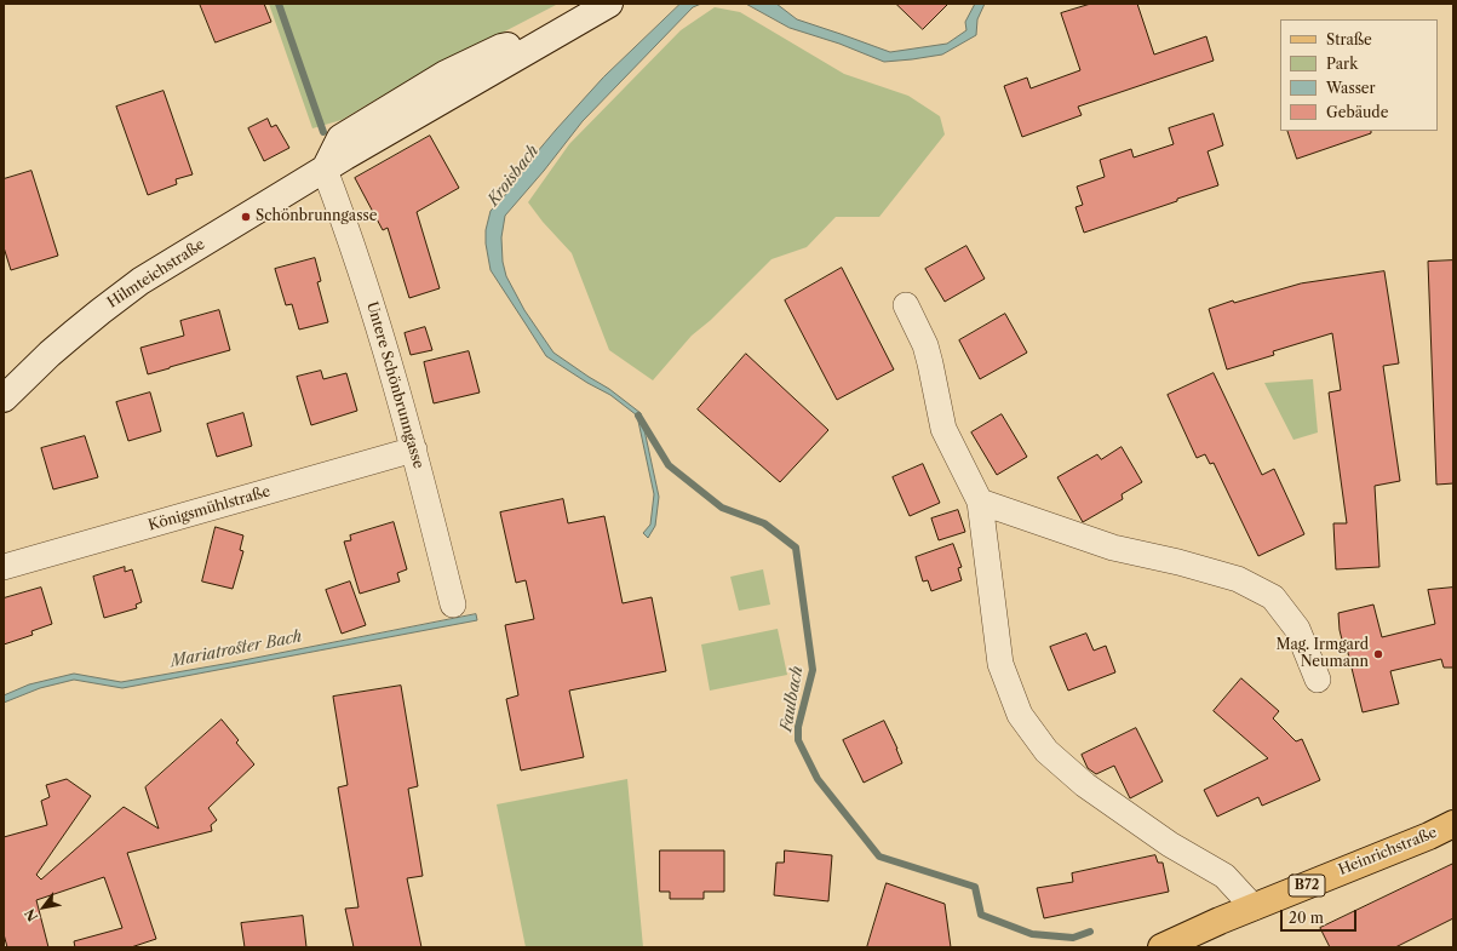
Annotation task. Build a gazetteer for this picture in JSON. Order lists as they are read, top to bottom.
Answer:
{
  "streets": {
    "main road": ["Hilmteichstraße", "Heinrichstraße", "B72"],
    "street": ["Untere Schönbrunngasse", "Königsmühlstraße"]
  },
  "crossings": [
    ["Hilmteichstraße", "Untere Schönbrunngasse"],
    ["Untere Schönbrunngasse", "Königsmühlstraße"]
  ],
  "water": ["Kroisbach", "Mariatroster Bach", "Faulbach"],
  "places": ["Schönbrunngasse", "Mag. Irmgard Neumann"],
  "legend": [
    "Straße",
    "Park",
    "Wasser",
    "Gebäude"
  ],
  "scale_bar": "20 m",
  "north": "bottom left"
}
